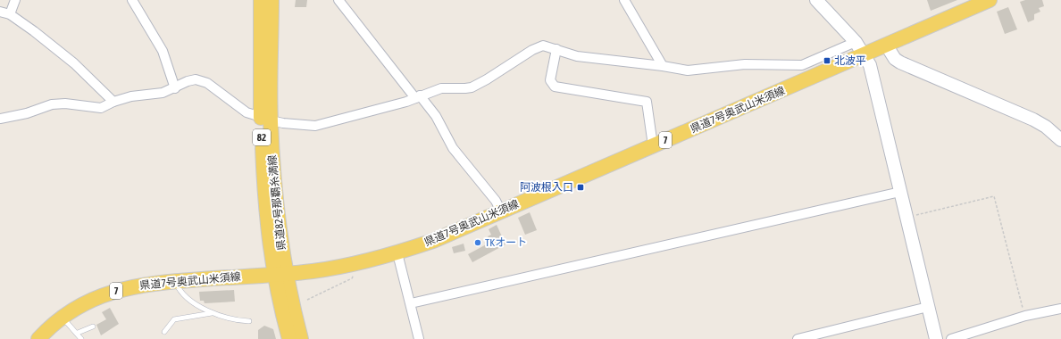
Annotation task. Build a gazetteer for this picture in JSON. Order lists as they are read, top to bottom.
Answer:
{
  "streets": {
    "main road": [
      "県道7号奥武山米須線",
      "82",
      "7",
      "県道82号那覇糸満線"
    ]
  },
  "crossings": [
    ["県道7号奥武山米須線", "県道82号那覇糸満線"]
  ],
  "places": {
    "transit": ["北波平", "阿波根入口"],
    "other": ["TKオート"]
  }
}
